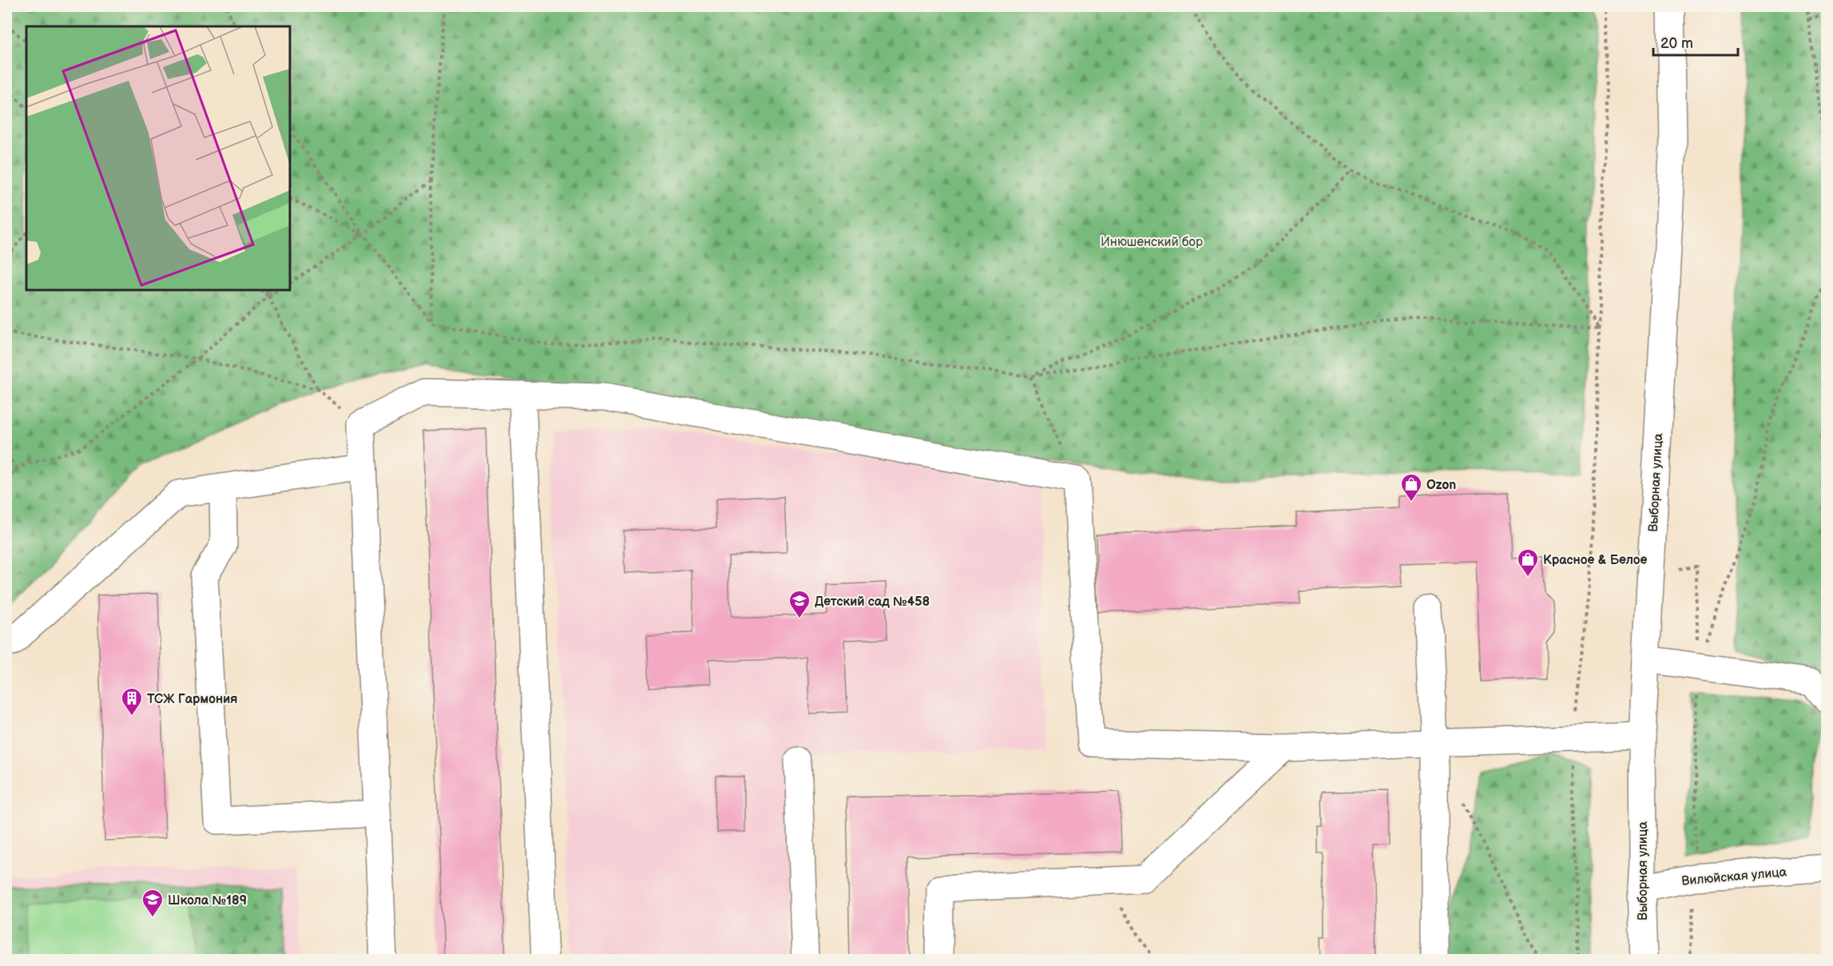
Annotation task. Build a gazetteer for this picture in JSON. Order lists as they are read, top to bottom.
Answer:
{
  "streets": {
    "main road": ["Выборная улица", "Вилюйская улица"]
  },
  "crossings": [
    ["Выборная улица", "Вилюйская улица"]
  ],
  "parks": ["Инюшенский бор"],
  "places": {
    "shop": ["Ozon", "Красное & Белое"],
    "school or university": ["Детский сад №458", "Школа №189"],
    "building": ["ТСЖ Гармония"]
  },
  "scale_bar": "20 m"
}
